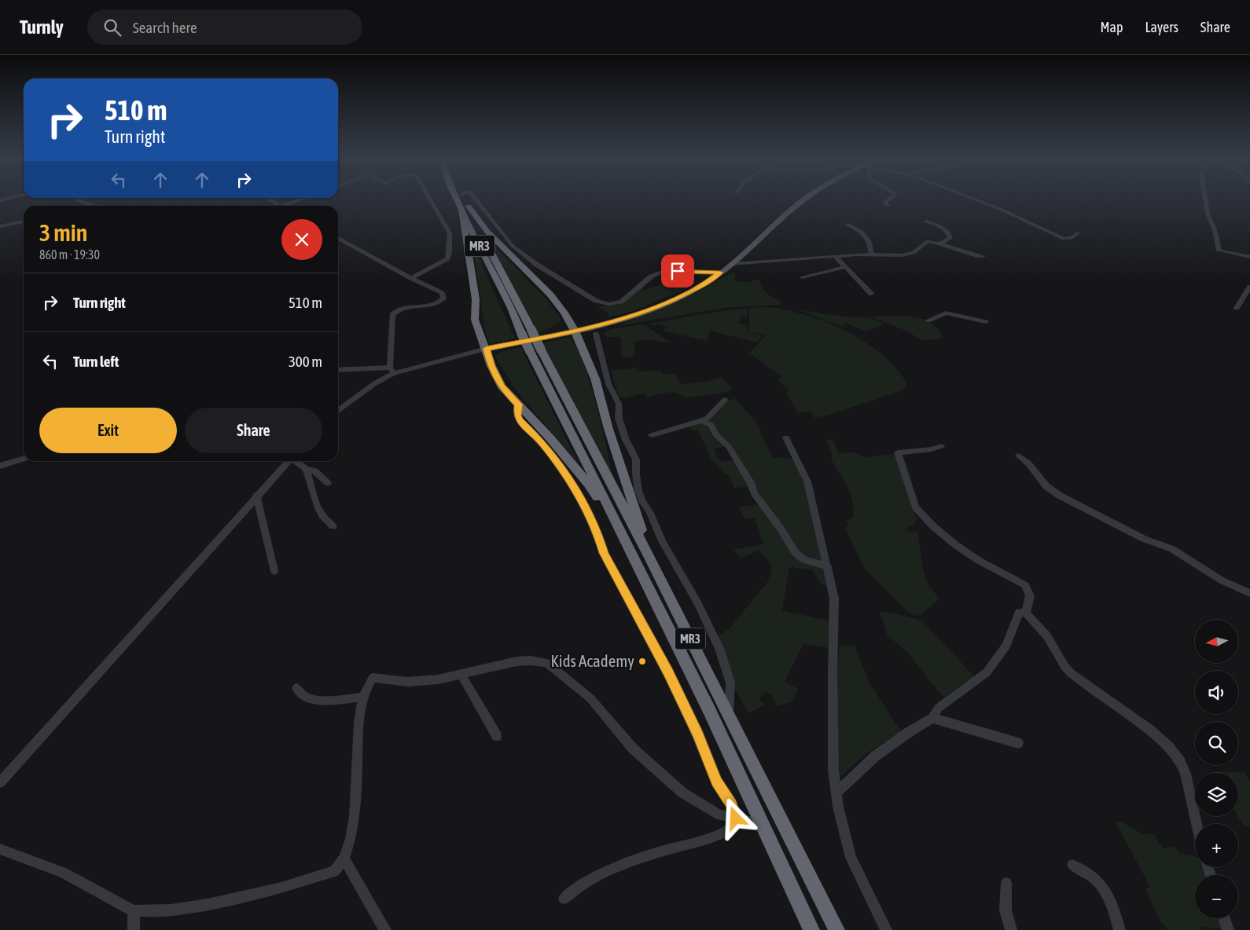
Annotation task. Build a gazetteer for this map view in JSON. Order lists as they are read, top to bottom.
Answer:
{
  "streets": {
    "highway": ["MR3"]
  },
  "places": ["Kids Academy"],
  "north": "left",
  "page": {
    "header": "Turnly",
    "search": "Search here",
    "nav": ["Map", "Layers", "Share"],
    "turn": ["510 m", "Turn right"],
    "heading": ["3 min", "860 m · 19:30"],
    "list": [
      {
        "name": "Turn right",
        "value": "510 m"
      },
      {
        "name": "Turn left",
        "value": "300 m"
      }
    ],
    "buttons": ["Exit", "Share"],
    "map_buttons": ["+", "−"]
  }
}
